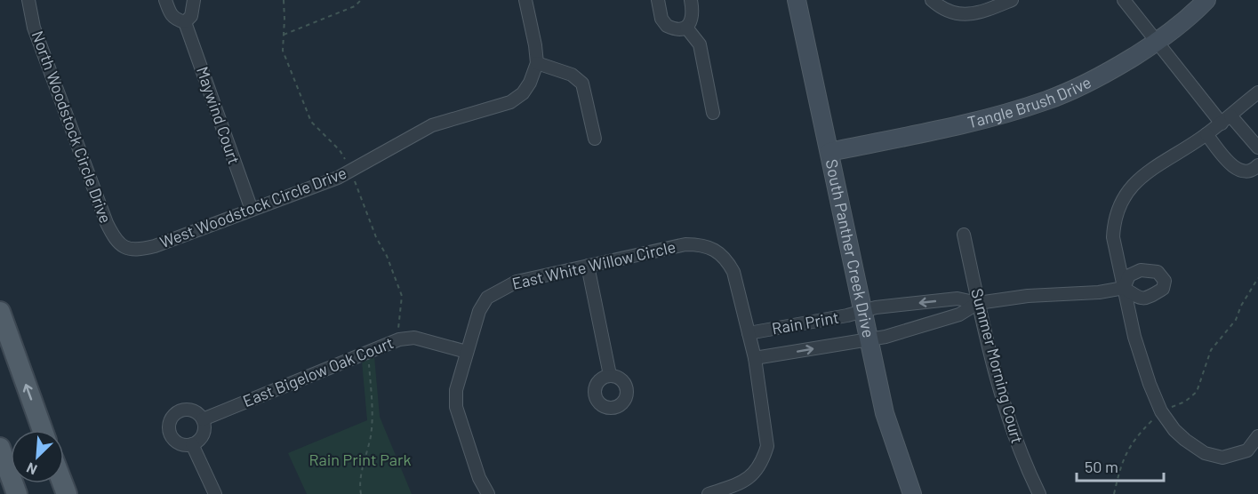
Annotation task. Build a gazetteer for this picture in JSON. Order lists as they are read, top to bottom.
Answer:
{
  "streets": {
    "street": [
      "Tangle Brush Drive",
      "Maywind Court",
      "North Woodstock Circle Drive",
      "West Woodstock Circle Drive",
      "South Panther Creek Drive",
      "East White Willow Circle",
      "Rain Print",
      "Summer Morning Court",
      "East Bigelow Oak Court"
    ]
  },
  "crossings": [
    ["Tangle Brush Drive", "South Panther Creek Drive"],
    ["Maywind Court", "West Woodstock Circle Drive"],
    ["North Woodstock Circle Drive", "West Woodstock Circle Drive"],
    ["South Panther Creek Drive", "Rain Print"],
    ["East White Willow Circle", "Rain Print"],
    ["East White Willow Circle", "East Bigelow Oak Court"],
    ["Rain Print", "Summer Morning Court"]
  ],
  "parks": ["Rain Print Park"],
  "scale_bar": "50 m",
  "north": "bottom left"
}
